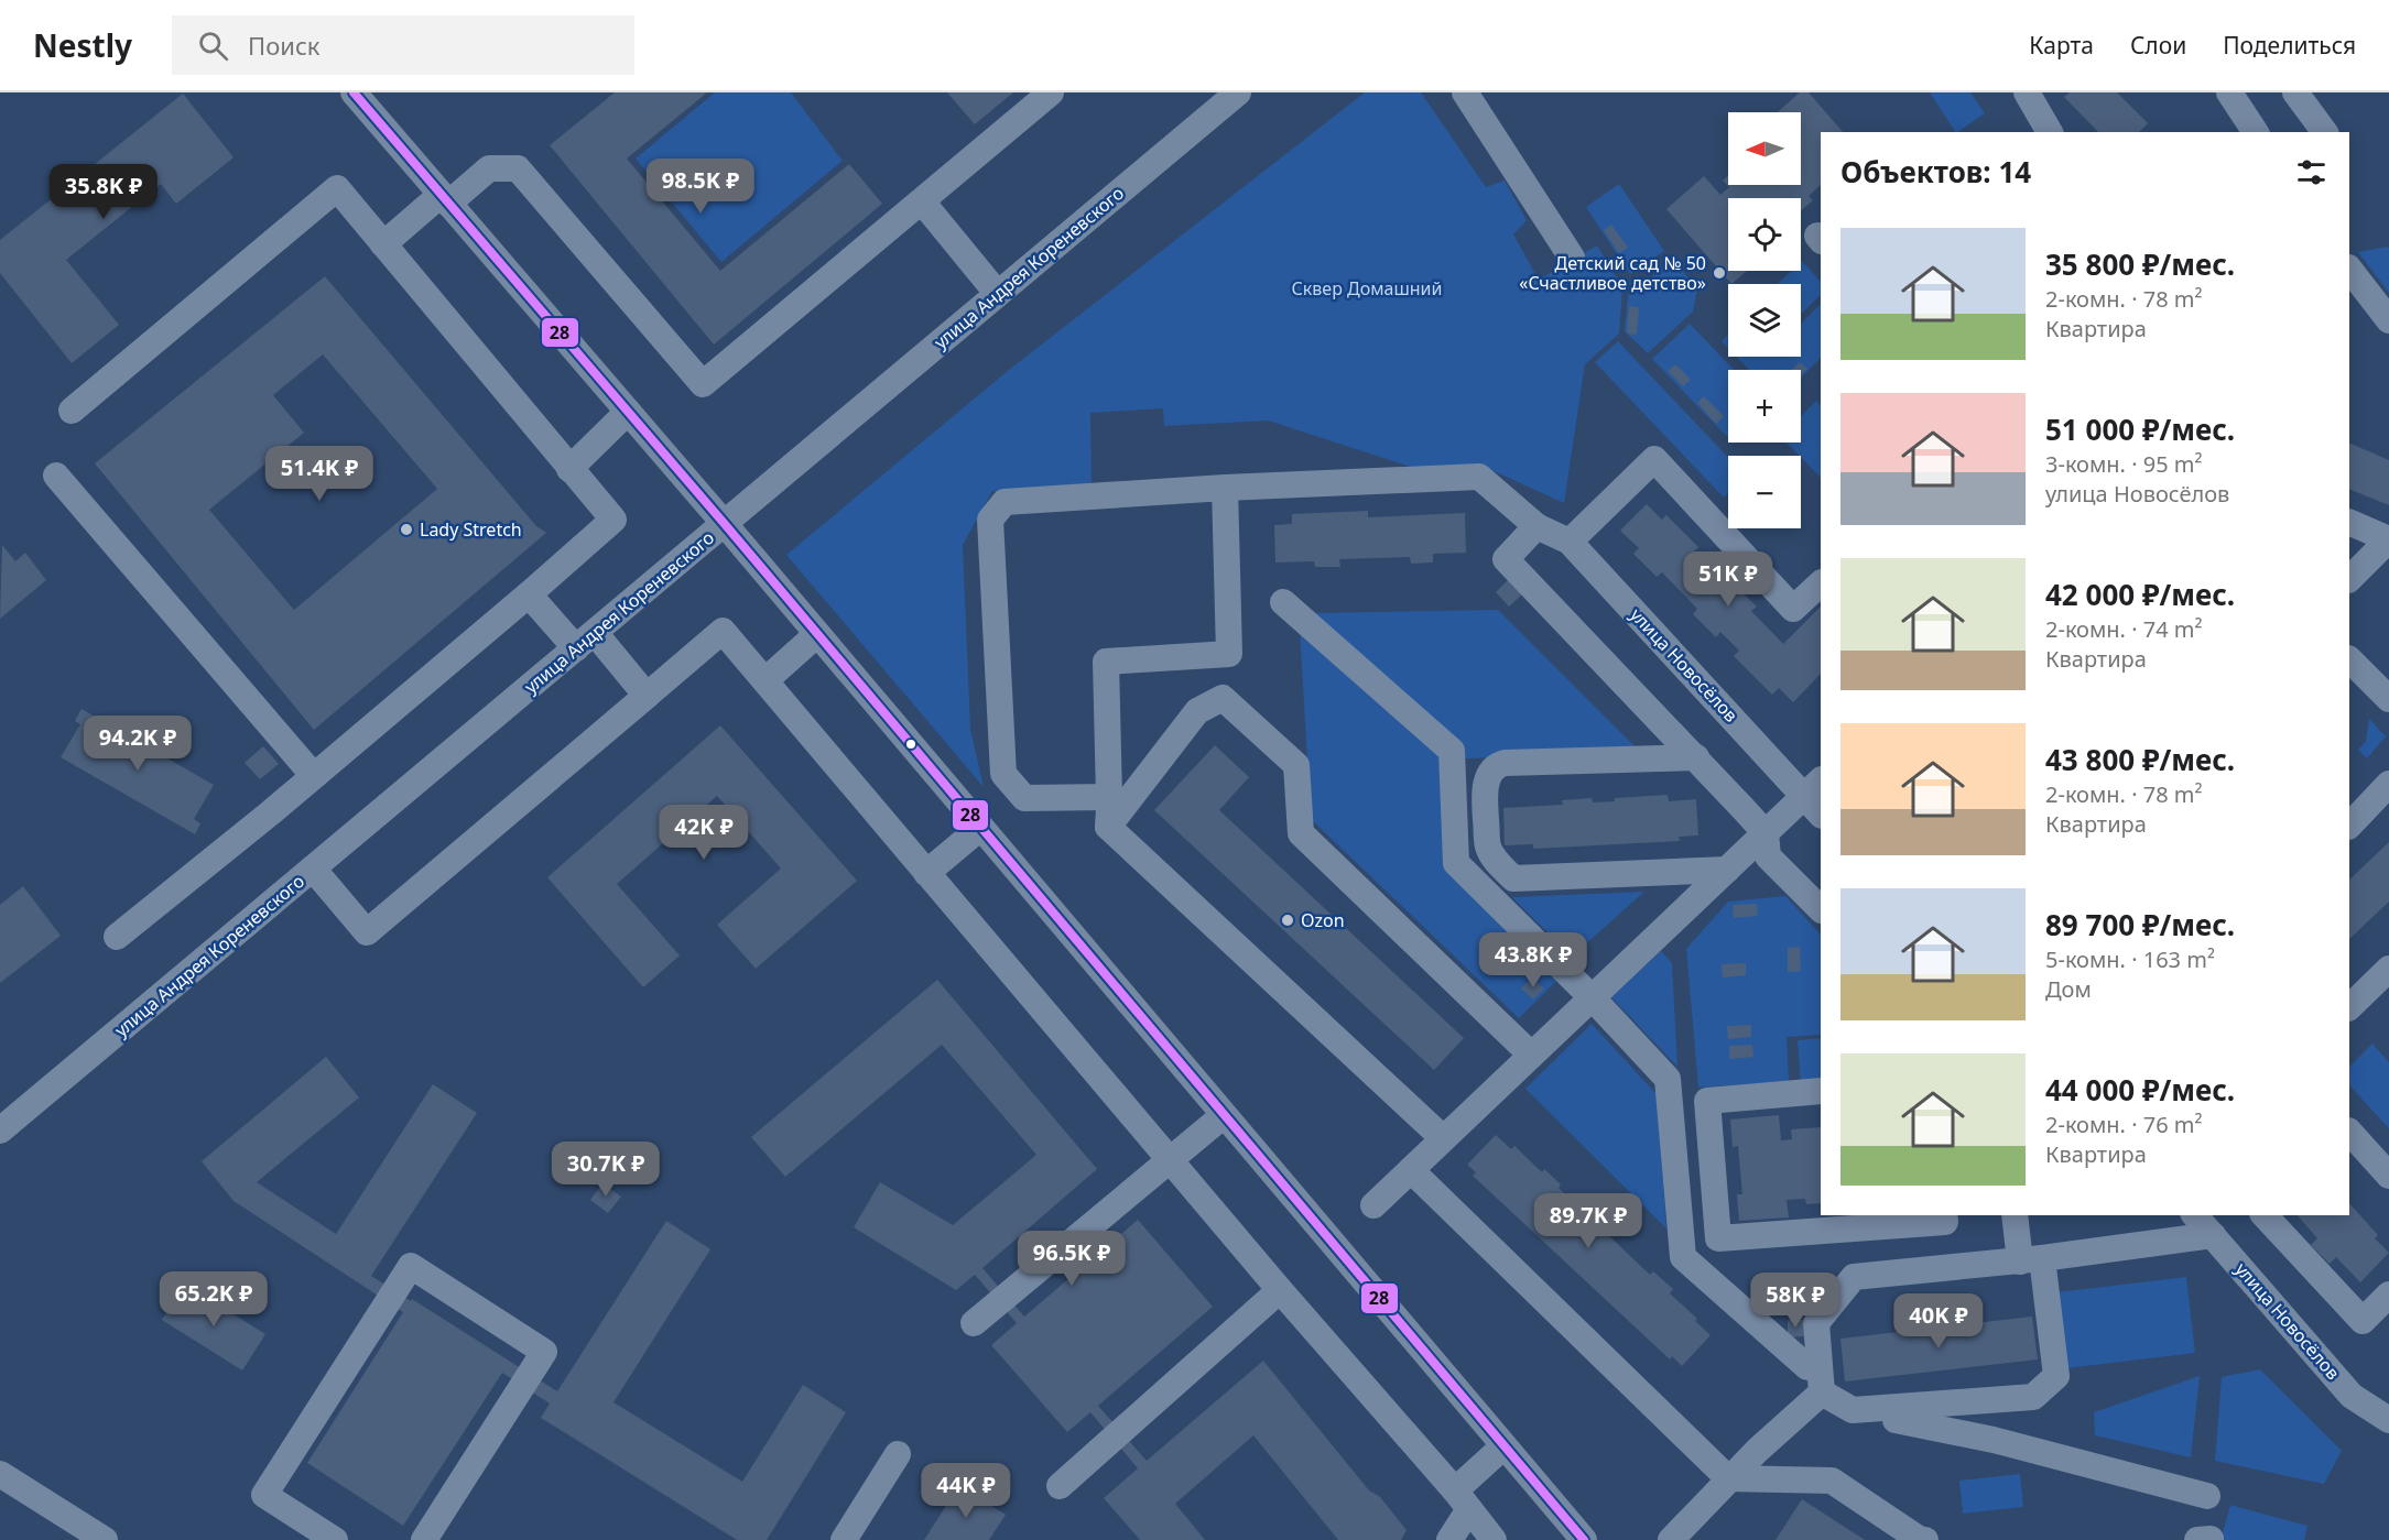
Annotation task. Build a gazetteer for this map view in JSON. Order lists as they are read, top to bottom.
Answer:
{
  "streets": {
    "street": ["улица Андрея Кореневского", "улица Новосёлов"]
  },
  "parks": ["Сквер Домашний"],
  "places": ["Детский сад № 50 «Счастливое детство»", "Lady Stretch", "Ozon"],
  "lines": ["transit line 28"],
  "north": "left",
  "page": {
    "header": "Nestly",
    "search": "Поиск",
    "nav": ["Карта", "Слои", "Поделиться"],
    "map_buttons": ["+", "−"],
    "heading": "Объектов: 14",
    "price": [
      "98.5K ₽",
      "35.8K ₽",
      "51.4K ₽",
      "51K ₽",
      "94.2K ₽",
      "42K ₽",
      "43.8K ₽",
      "30.7K ₽",
      "89.7K ₽",
      "96.5K ₽",
      "65.2K ₽",
      "58K ₽",
      "40K ₽",
      "44K ₽"
    ],
    "list": [
      {
        "name": "35 800 ₽/мес.",
        "note": "2-комн. · 78 m² · Квартира"
      },
      {
        "name": "51 000 ₽/мес.",
        "note": "3-комн. · 95 m² · улица Новосёлов"
      },
      {
        "name": "42 000 ₽/мес.",
        "note": "2-комн. · 74 m² · Квартира"
      },
      {
        "name": "43 800 ₽/мес.",
        "note": "2-комн. · 78 m² · Квартира"
      },
      {
        "name": "89 700 ₽/мес.",
        "note": "5-комн. · 163 m² · Дом"
      },
      {
        "name": "44 000 ₽/мес.",
        "note": "2-комн. · 76 m² · Квартира"
      }
    ]
  }
}
